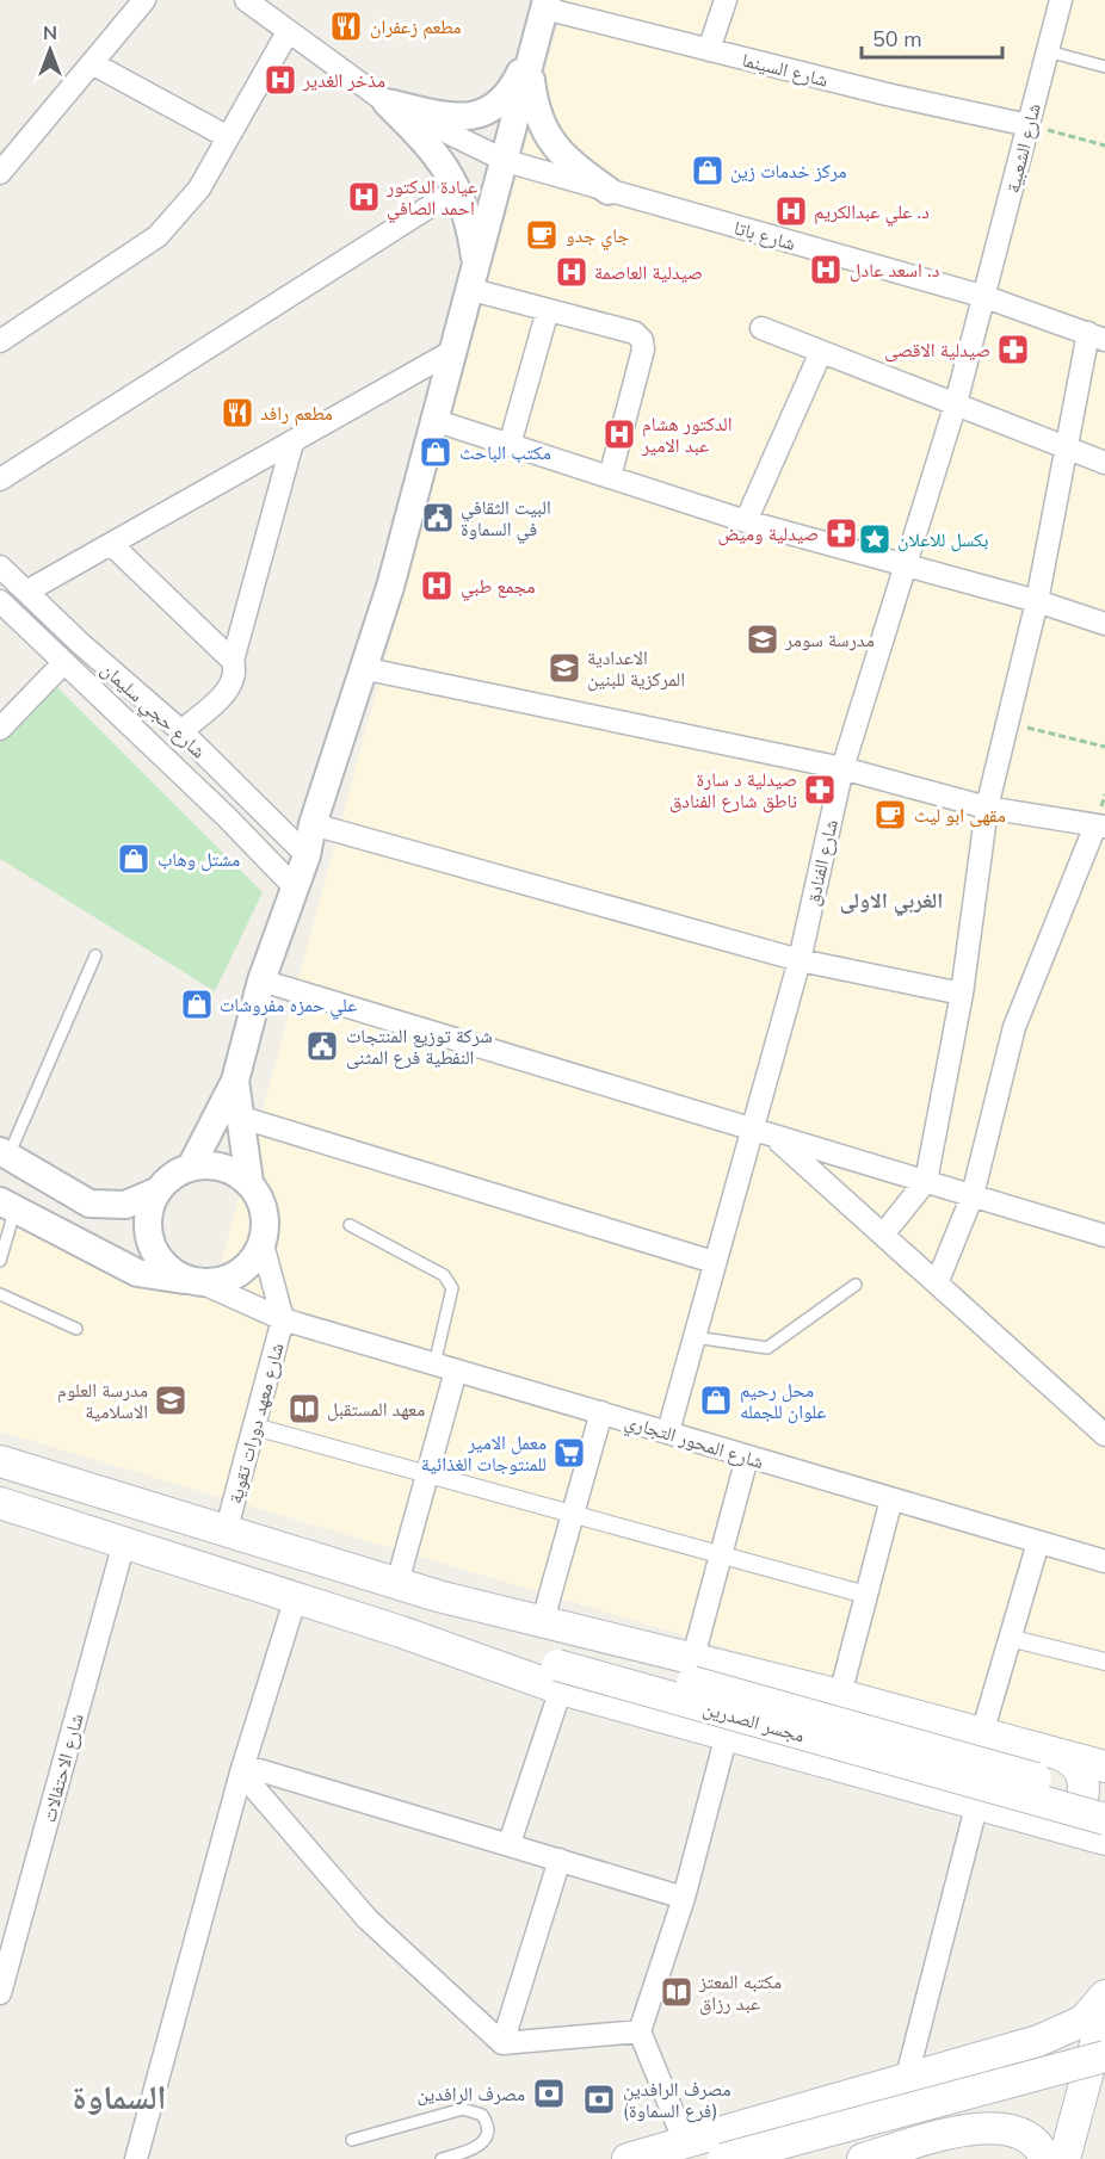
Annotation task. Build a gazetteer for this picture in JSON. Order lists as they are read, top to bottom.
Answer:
{
  "streets": {
    "main road": ["مجسر الصدرين"],
    "street": [
      "شارع السينما",
      "شارع الشعبية",
      "شارع باتا",
      "شارع حجي سليمان",
      "شارع الفنادق",
      "شارع معهد دورات تقوية",
      "شارع المحور التجاري",
      "شارع الاحتفالات"
    ]
  },
  "crossings": [
    ["شارع السينما", "شارع الشعبية"],
    ["شارع السينما", "شارع باتا"],
    ["شارع السينما", "شارع حجي سليمان"],
    ["شارع الشعبية", "شارع باتا"],
    ["شارع الشعبية", "شارع الفنادق"],
    ["شارع باتا", "شارع الفنادق"],
    ["شارع الفنادق", "شارع المحور التجاري"],
    ["شارع معهد دورات تقوية", "شارع المحور التجاري"],
    ["مجسر الصدرين", "شارع الاحتفالات"]
  ],
  "districts": ["الغربي الاولى", "السماوة"],
  "places": {
    "restaurant": ["مطعم زعفران", "مطعم رافد"],
    "hospital": [
      "مذخر الغدير",
      "عيادة الدكتور احمد الصافي",
      "د. علي عبدالكريم",
      "د. اسعد عادل",
      "صيدلية العاصمة",
      "الدكتور هشام عبد الامير",
      "مجمع طبي"
    ],
    "shop": [
      "مركز خدمات زين",
      "مكتب الباحث",
      "مشتل وهاب",
      "علي حمزه مفروشات",
      "محل رحيم علوان للجمله"
    ],
    "cafe": ["جاي جدو", "مقهى ابو ليث"],
    "pharmacy": ["صيدلية الاقصى", "صيدلية وميض", "صيدلية د سارة ناطق شارع الفنادق"],
    "public building": ["البيت الثقافي في السماوة", "شركة توزيع المنتجات النفطية فرع المثنى"],
    "place": ["بكسل للاعلان"],
    "school or university": ["مدرسة سومر", "الاعدادية المركزية للبنين", "مدرسة العلوم الاسلامية"],
    "library": ["معهد المستقبل", "مكتبه المعتز عبد رزاق"],
    "supermarket": ["معمل الامير للمنتوجات الغذائية"],
    "bank": ["مصرف الرافدين", "مصرف الرافدين (فرع السماوة)"]
  },
  "scale_bar": "50 m",
  "north": "top"
}
